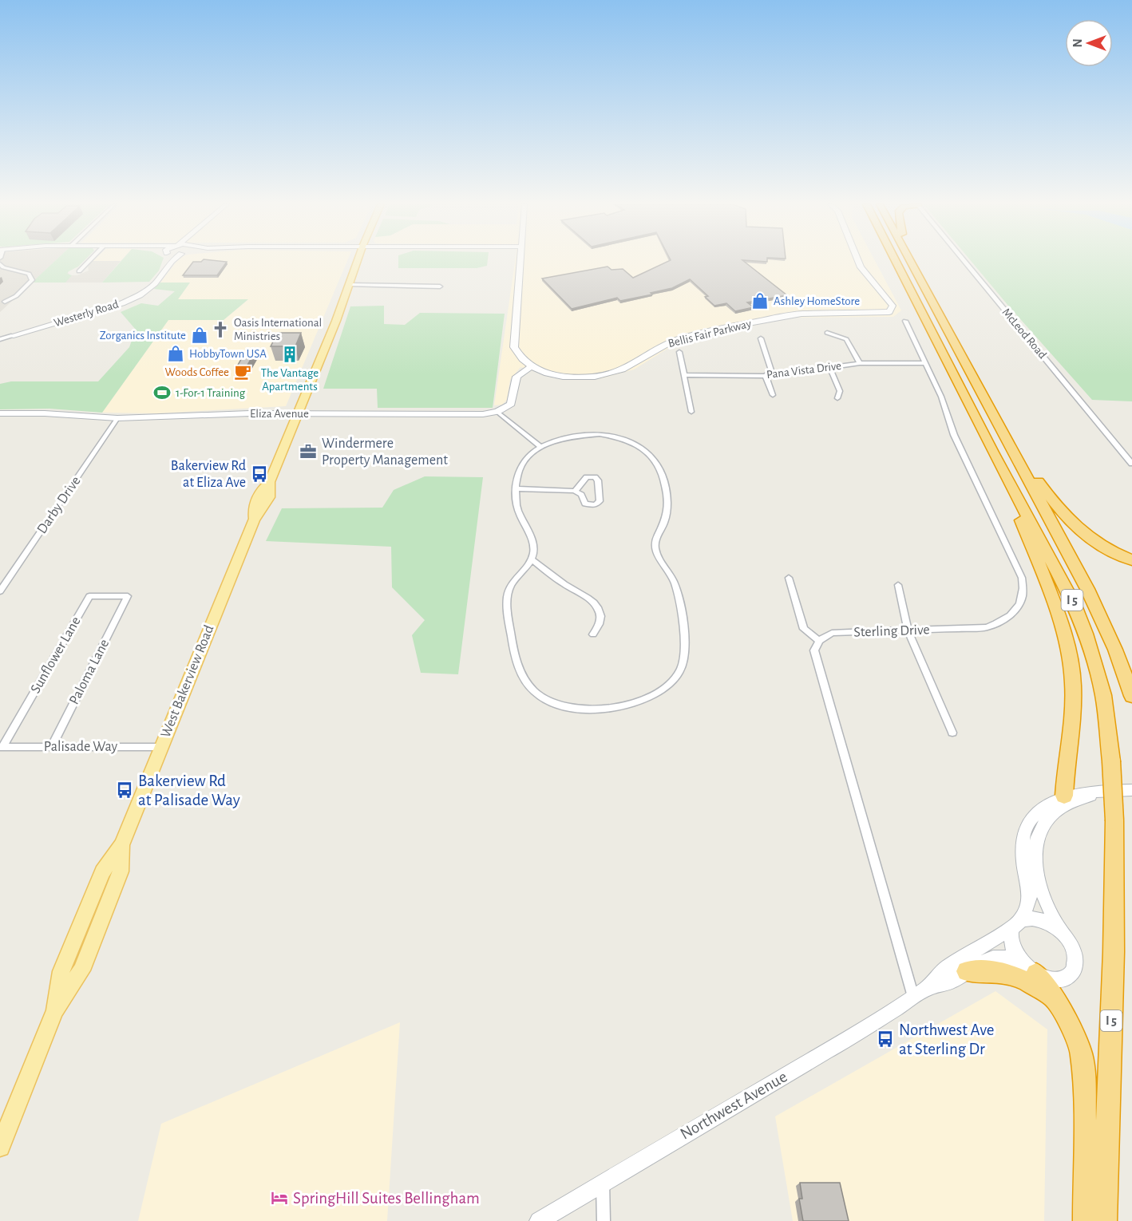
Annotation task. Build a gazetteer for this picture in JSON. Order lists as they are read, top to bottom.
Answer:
{
  "streets": {
    "highway": ["I 5"],
    "main road": ["West Bakerview Road"],
    "street": [
      "Westerly Road",
      "Bellis Fair Parkway",
      "McLeod Road",
      "Pana Vista Drive",
      "Eliza Avenue",
      "Darby Drive",
      "Sterling Drive",
      "Sunflower Lane",
      "Paloma Lane",
      "Palisade Way",
      "Northwest Avenue"
    ]
  },
  "crossings": [
    ["Pana Vista Drive", "Sterling Drive"],
    ["Eliza Avenue", "Darby Drive"],
    ["Eliza Avenue", "West Bakerview Road"],
    ["Sunflower Lane", "Paloma Lane"],
    ["Sunflower Lane", "Palisade Way"],
    ["Paloma Lane", "Palisade Way"],
    ["West Bakerview Road", "Palisade Way"]
  ],
  "places": {
    "shop": ["Ashley HomeStore", "Zorganics Institute", "HobbyTown USA"],
    "church": ["Oasis International Ministries"],
    "building": ["The Vantage Apartments"],
    "cafe": ["Woods Coffee"],
    "sports": ["1-For-1 Training"],
    "office": ["Windermere Property Management"],
    "bus stop": ["Bakerview Rd at Eliza Ave", "Bakerview Rd at Palisade Way", "Northwest Ave at Sterling Dr"],
    "hotel": ["SpringHill Suites Bellingham"]
  },
  "north": "left"
}
